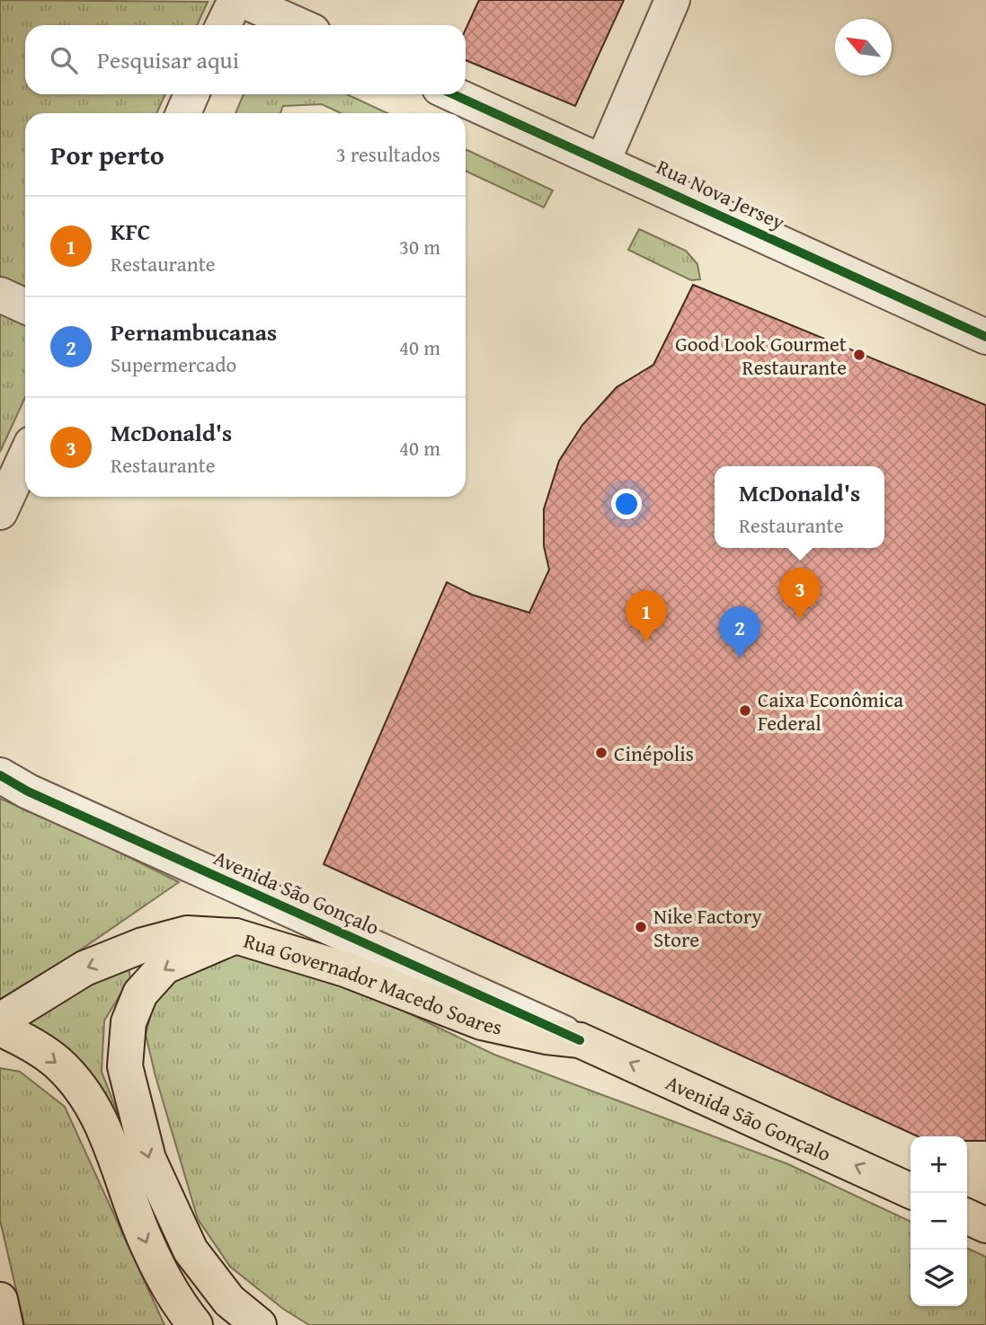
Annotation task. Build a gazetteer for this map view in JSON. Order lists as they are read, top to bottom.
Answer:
{
  "streets": {
    "main road": ["Avenida São Gonçalo", "Rua Governador Macedo Soares"],
    "street": ["Rua Nova Jersey"]
  },
  "crossings": [
    ["Avenida São Gonçalo", "Rua Governador Macedo Soares"]
  ],
  "one_way": ["Avenida São Gonçalo", "Rua Governador Macedo Soares"],
  "places": [
    "Good Look Gourmet Restaurante",
    "Caixa Econômica Federal",
    "Cinépolis",
    "Nike Factory Store"
  ],
  "north": "top left",
  "page": {
    "search": "Pesquisar aqui",
    "heading": ["Por perto", "3 resultados"],
    "list": [
      {
        "mark": "1",
        "name": "KFC",
        "note": "Restaurante",
        "value": "30 m"
      },
      {
        "mark": "2",
        "name": "Pernambucanas",
        "note": "Supermercado",
        "value": "40 m"
      },
      {
        "mark": "3",
        "name": "McDonald's",
        "note": "Restaurante",
        "value": "40 m"
      }
    ],
    "popup": ["McDonald's", "Restaurante"],
    "pins": ["3", "1", "2"],
    "map_buttons": ["+", "−"]
  }
}
